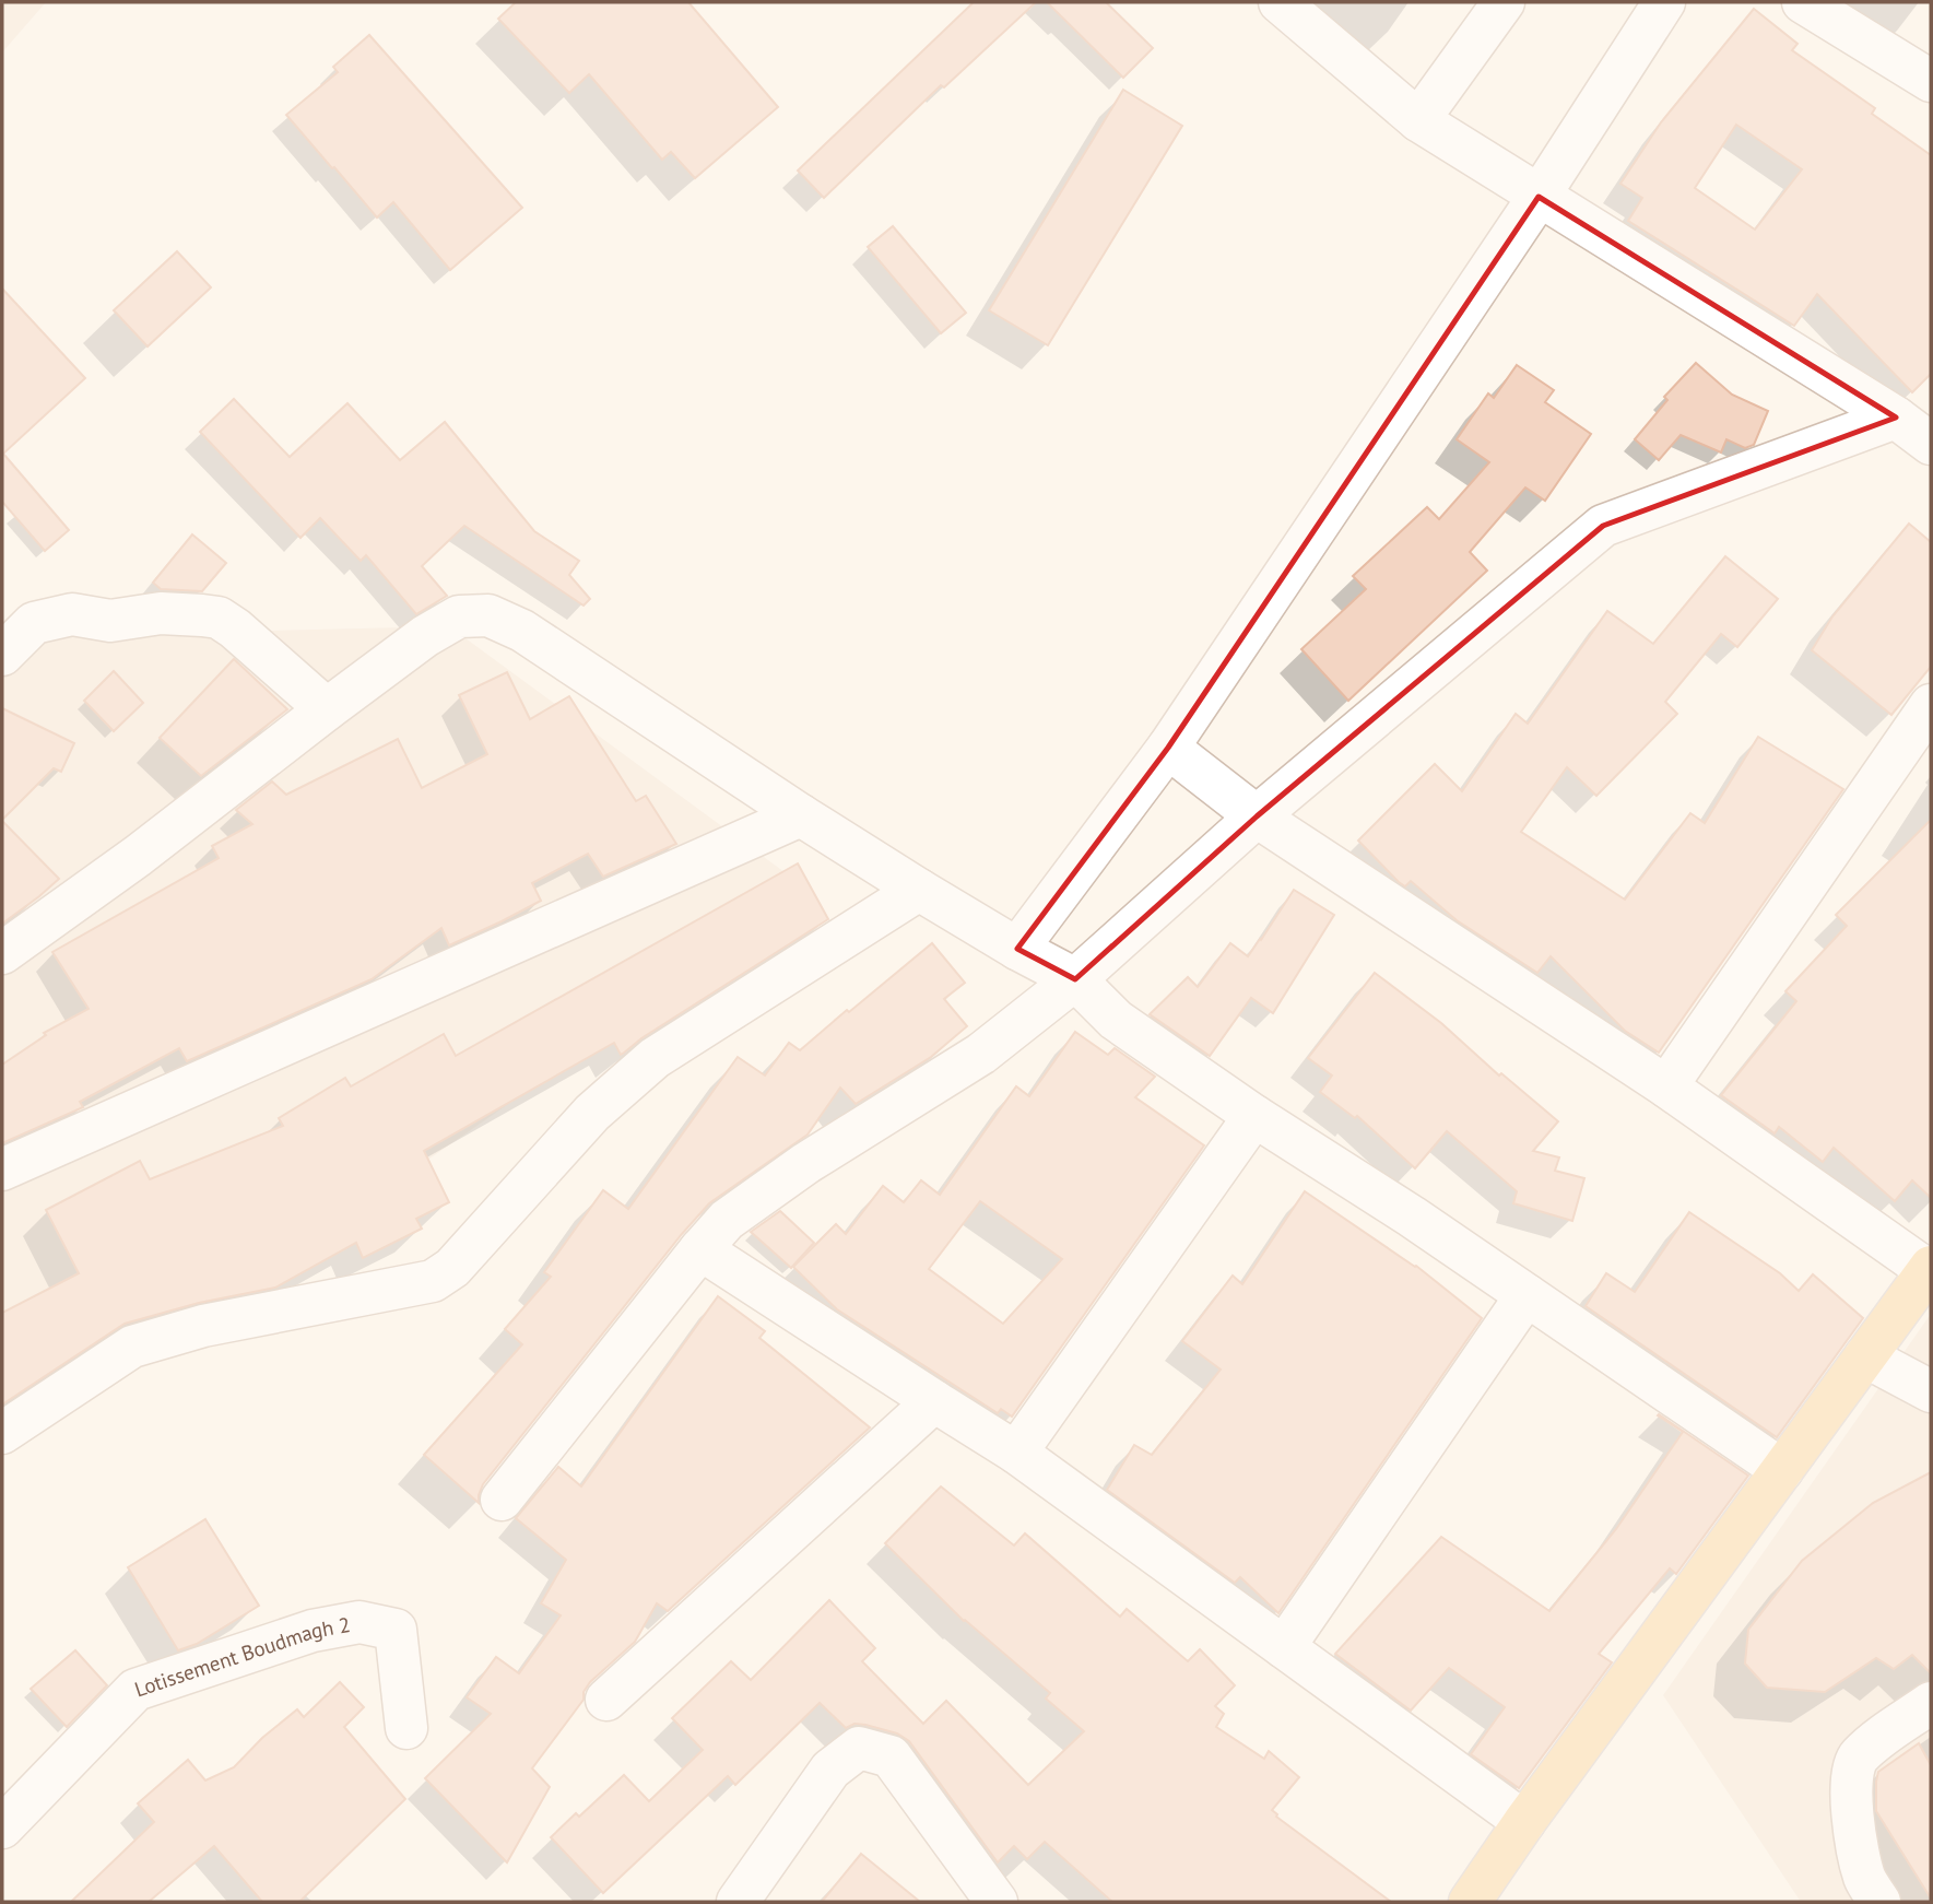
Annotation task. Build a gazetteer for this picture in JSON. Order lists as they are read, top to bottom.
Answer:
{
  "streets": {
    "street": ["Lotissement Boudmagh 2"]
  }
}
